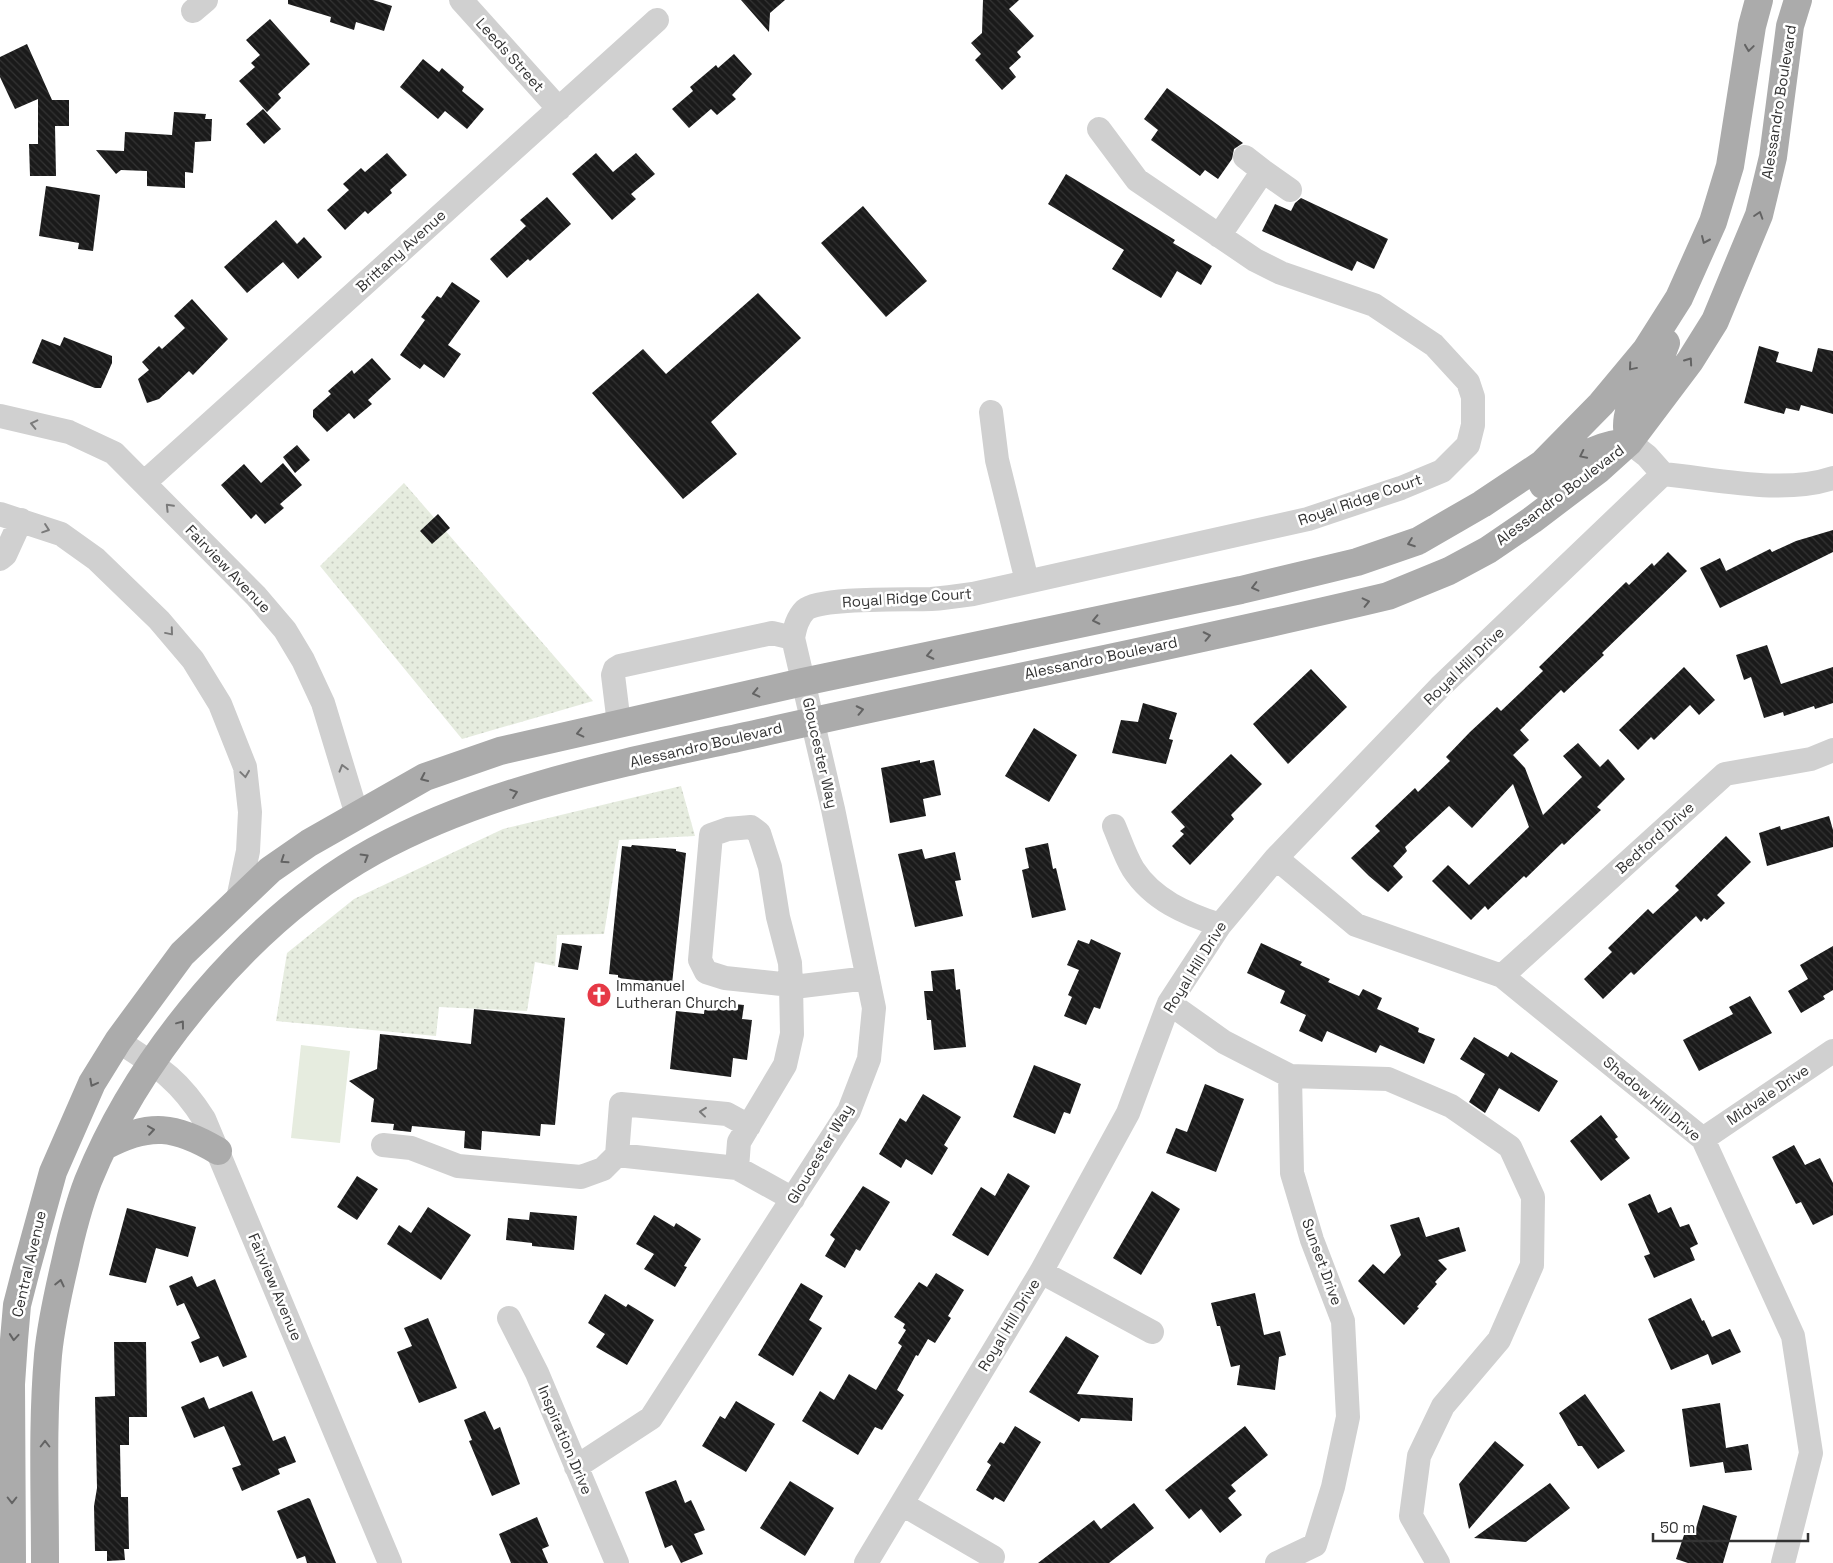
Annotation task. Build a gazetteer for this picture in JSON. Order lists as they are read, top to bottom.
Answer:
{
  "streets": {
    "main road": ["Alessandro Boulevard", "Central Avenue"],
    "street": [
      "Leeds Street",
      "Brittany Avenue",
      "Royal Ridge Court",
      "Fairview Avenue",
      "Royal Hill Drive",
      "Gloucester Way",
      "Bedford Drive",
      "Midvale Drive",
      "Shadow Hill Drive",
      "Sunset Drive",
      "Inspiration Drive"
    ]
  },
  "crossings": [
    ["Leeds Street", "Brittany Avenue"],
    ["Alessandro Boulevard", "Fairview Avenue"],
    ["Alessandro Boulevard", "Gloucester Way"],
    ["Brittany Avenue", "Fairview Avenue"],
    ["Fairview Avenue", "Central Avenue"],
    ["Royal Hill Drive", "Shadow Hill Drive"],
    ["Gloucester Way", "Inspiration Drive"],
    ["Bedford Drive", "Shadow Hill Drive"],
    ["Midvale Drive", "Shadow Hill Drive"]
  ],
  "one_way": ["Fairview Avenue"],
  "places": {
    "church": ["Immanuel Lutheran Church"]
  },
  "scale_bar": "50 m"
}
